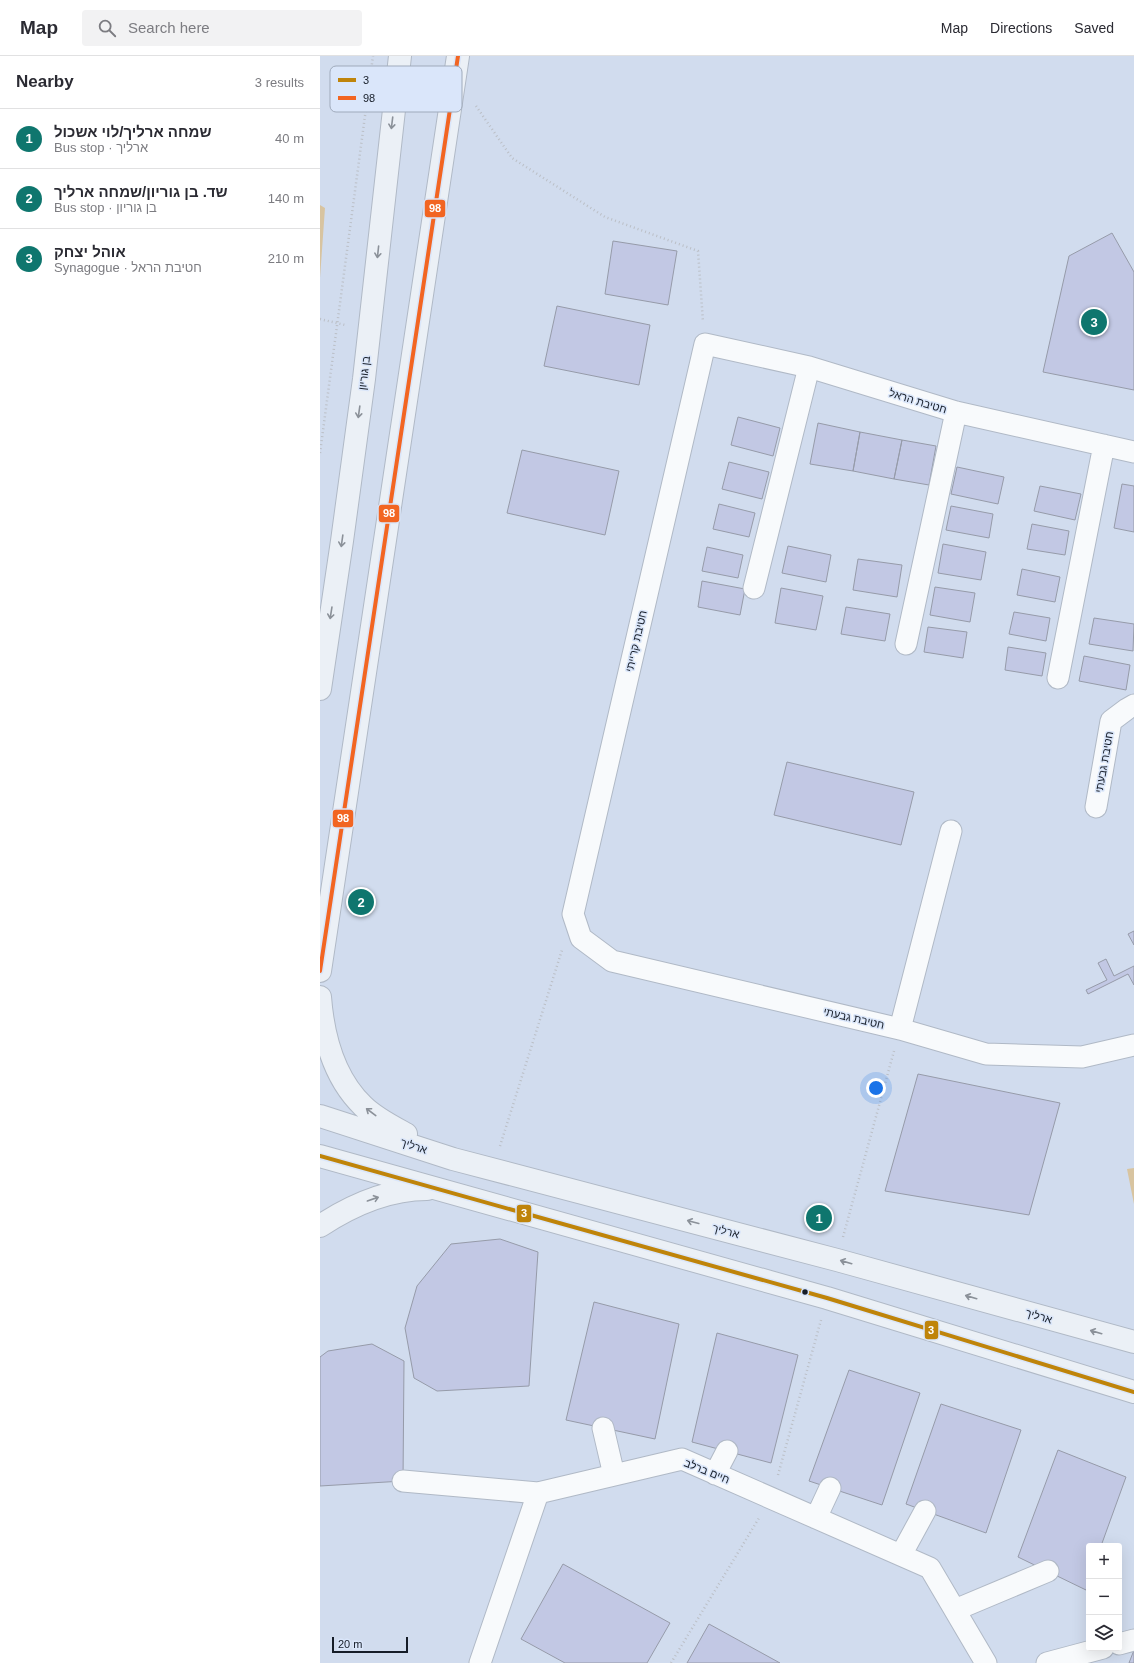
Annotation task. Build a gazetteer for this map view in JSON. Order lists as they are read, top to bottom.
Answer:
{
  "streets": {
    "main road": ["בן גוריון", "ארליך"],
    "street": [
      "חטיבת הראל",
      "חטיבת קרייתי",
      "חטיבת גבעתי",
      "חיים ברלב"
    ]
  },
  "crossings": [
    ["חטיבת הראל", "חטיבת קרייתי"],
    ["חטיבת קרייתי", "חטיבת גבעתי"]
  ],
  "lines": ["transit line 98", "transit line 3"],
  "legend": ["3", "98"],
  "scale_bar": "20 m",
  "page": {
    "header": "Map",
    "search": "Search here",
    "nav": ["Map", "Directions", "Saved"],
    "heading": ["Nearby", "3 results"],
    "list": [
      {
        "mark": "1",
        "name": "שמחה ארליך/לוי אשכול",
        "note": "Bus stop · ארליך",
        "value": "40 m"
      },
      {
        "mark": "2",
        "name": "שד. בן גוריון/שמחה ארליך",
        "note": "Bus stop · בן גוריון",
        "value": "140 m"
      },
      {
        "mark": "3",
        "name": "אוהל יצחק",
        "note": "Synagogue · חטיבת הראל",
        "value": "210 m"
      }
    ],
    "pins": ["3", "2", "1"],
    "map_buttons": ["+", "−"],
    "scale": "20 m"
  }
}
